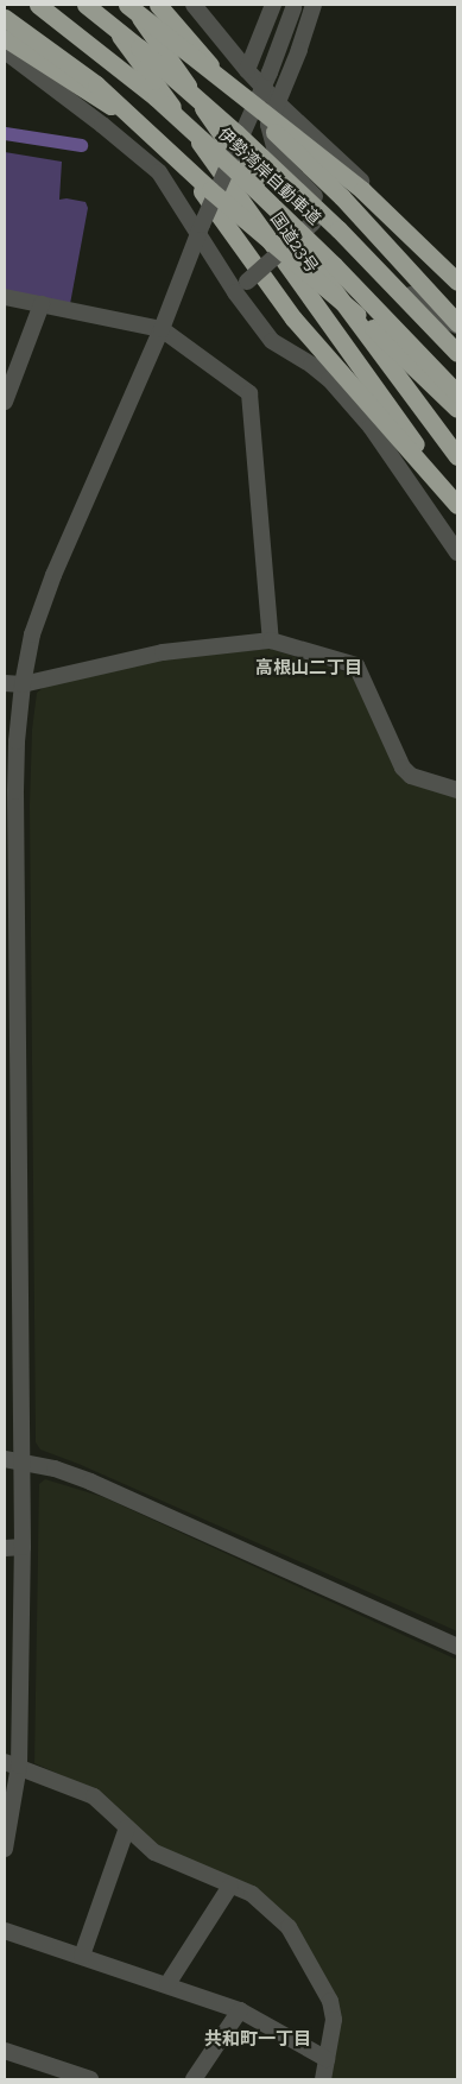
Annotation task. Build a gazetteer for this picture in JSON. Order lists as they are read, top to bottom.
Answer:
{
  "streets": {
    "highway": ["伊勢湾岸自動車道", "国道23号"]
  },
  "districts": ["高根山二丁目", "共和町一丁目"]
}
